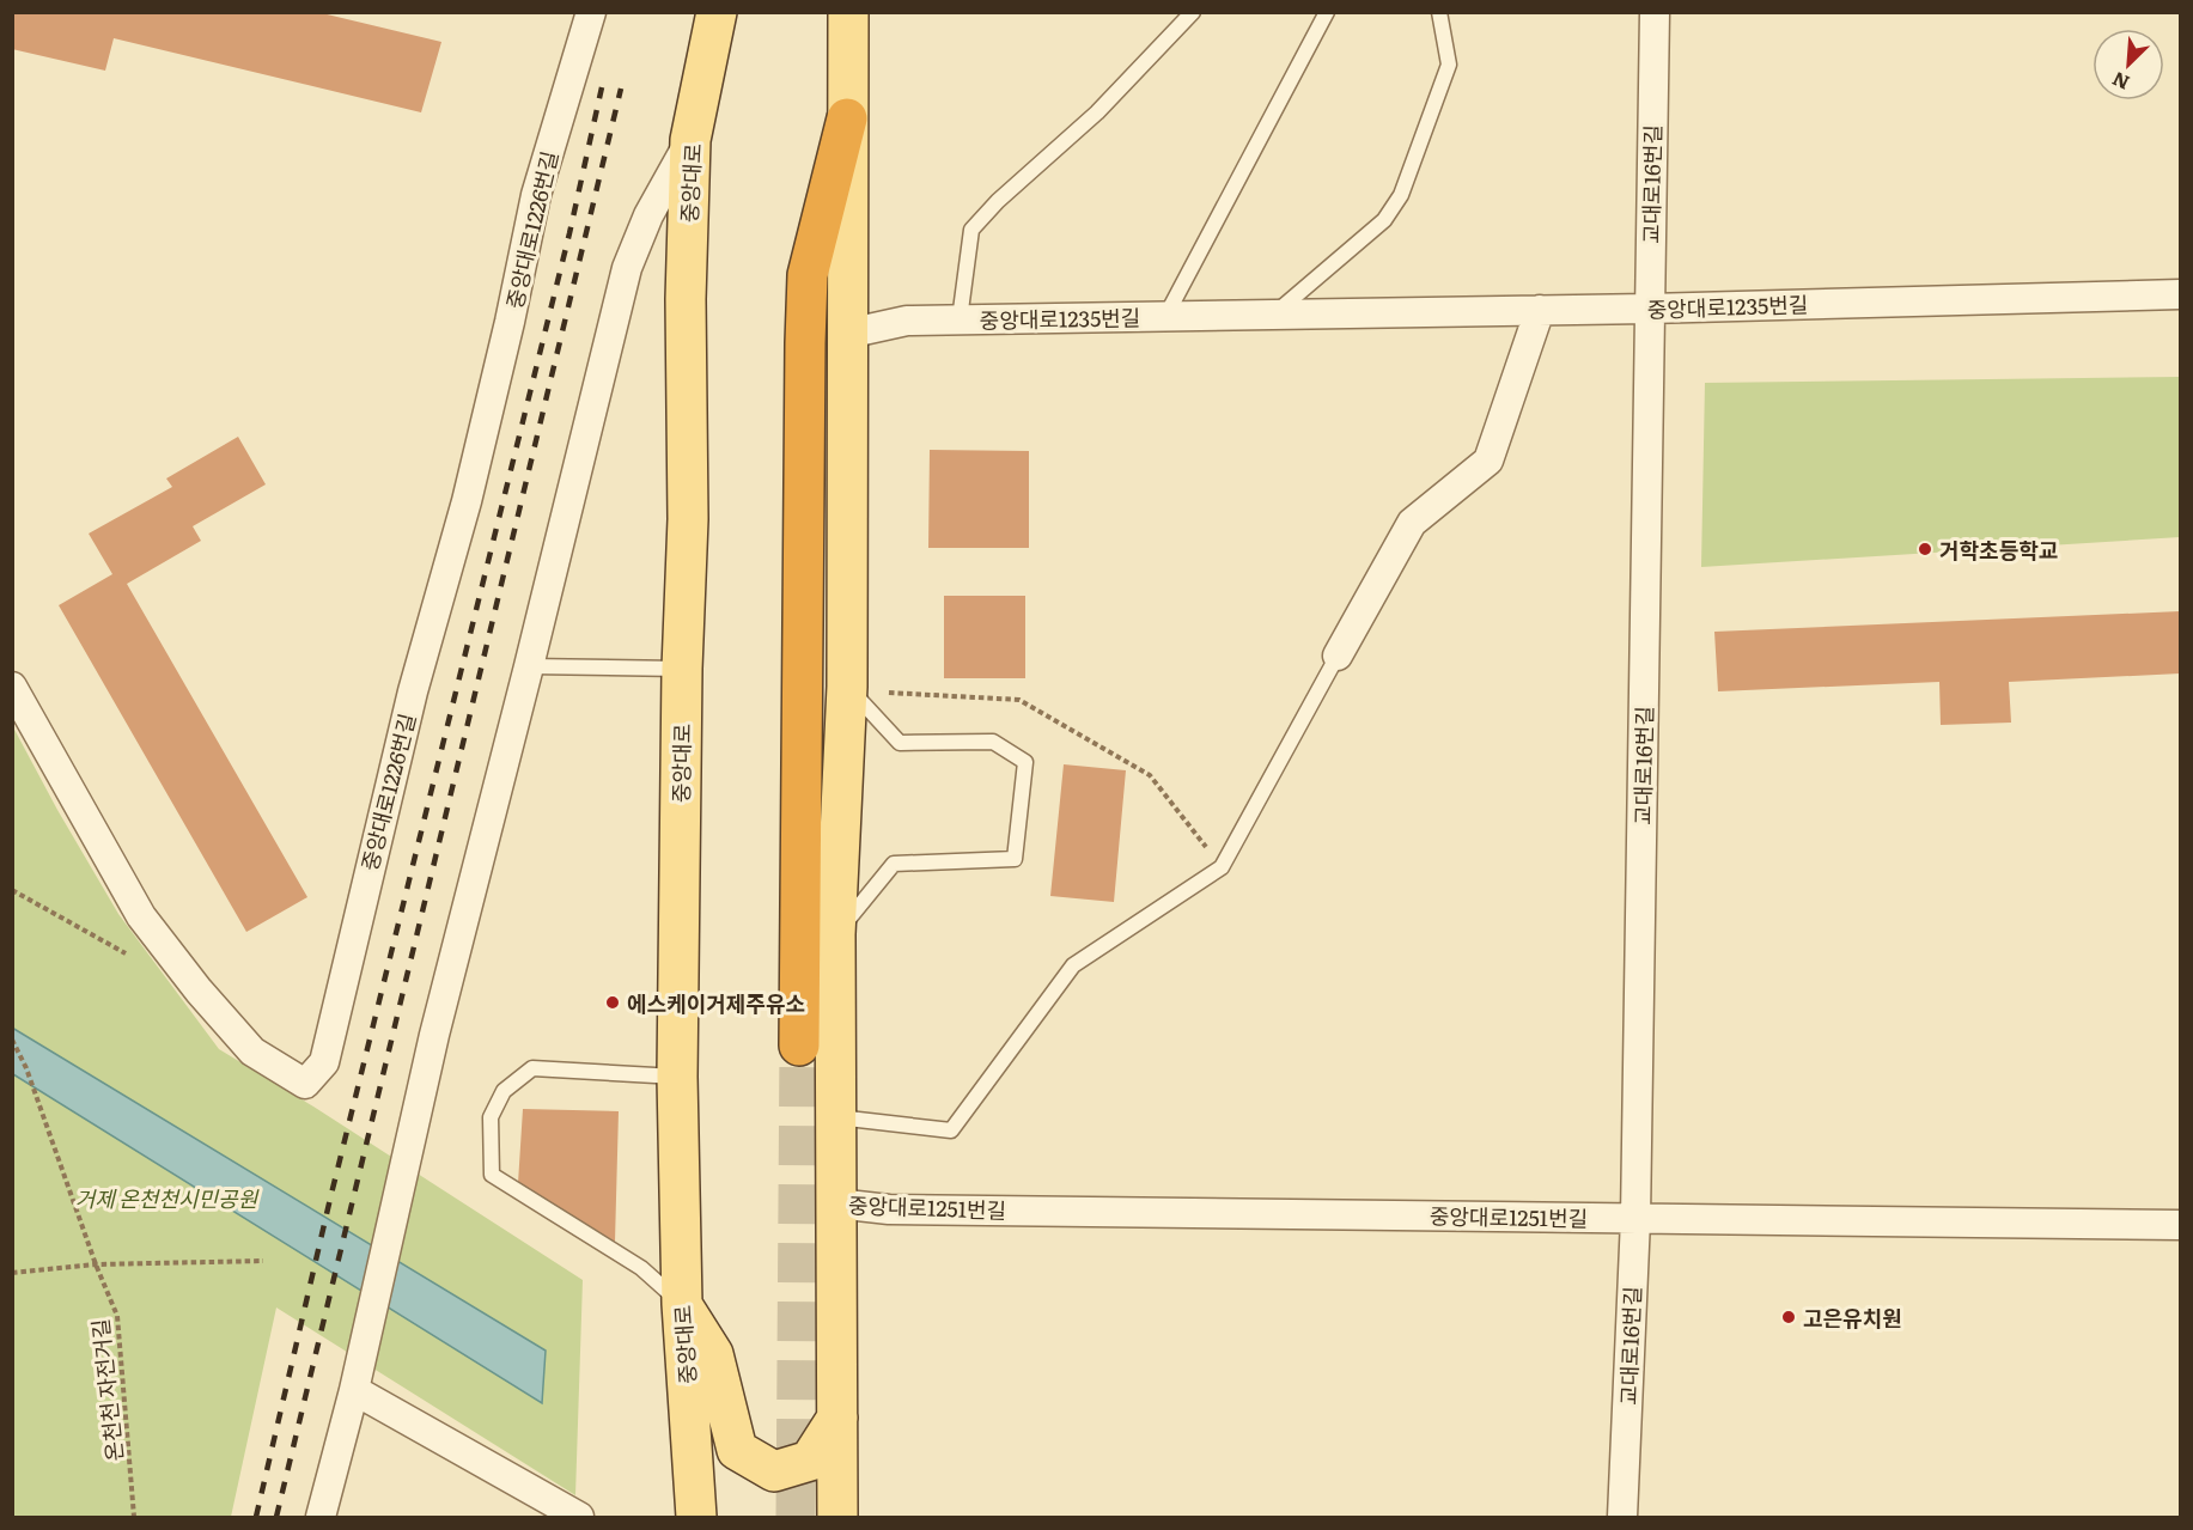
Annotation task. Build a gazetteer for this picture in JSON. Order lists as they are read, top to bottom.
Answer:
{
  "streets": {
    "main road": ["중앙대로"],
    "street": [
      "교대로16번길",
      "중앙대로1226번길",
      "중앙대로1235번길",
      "중앙대로1251번길"
    ],
    "path": ["온천천 자전거길"]
  },
  "crossings": [
    ["교대로16번길", "중앙대로1235번길"],
    ["교대로16번길", "중앙대로1251번길"]
  ],
  "parks": ["거제 온천천시민공원"],
  "places": ["거학초등학교", "에스케이거제주유소", "고은유치원"],
  "north": "bottom left"
}
